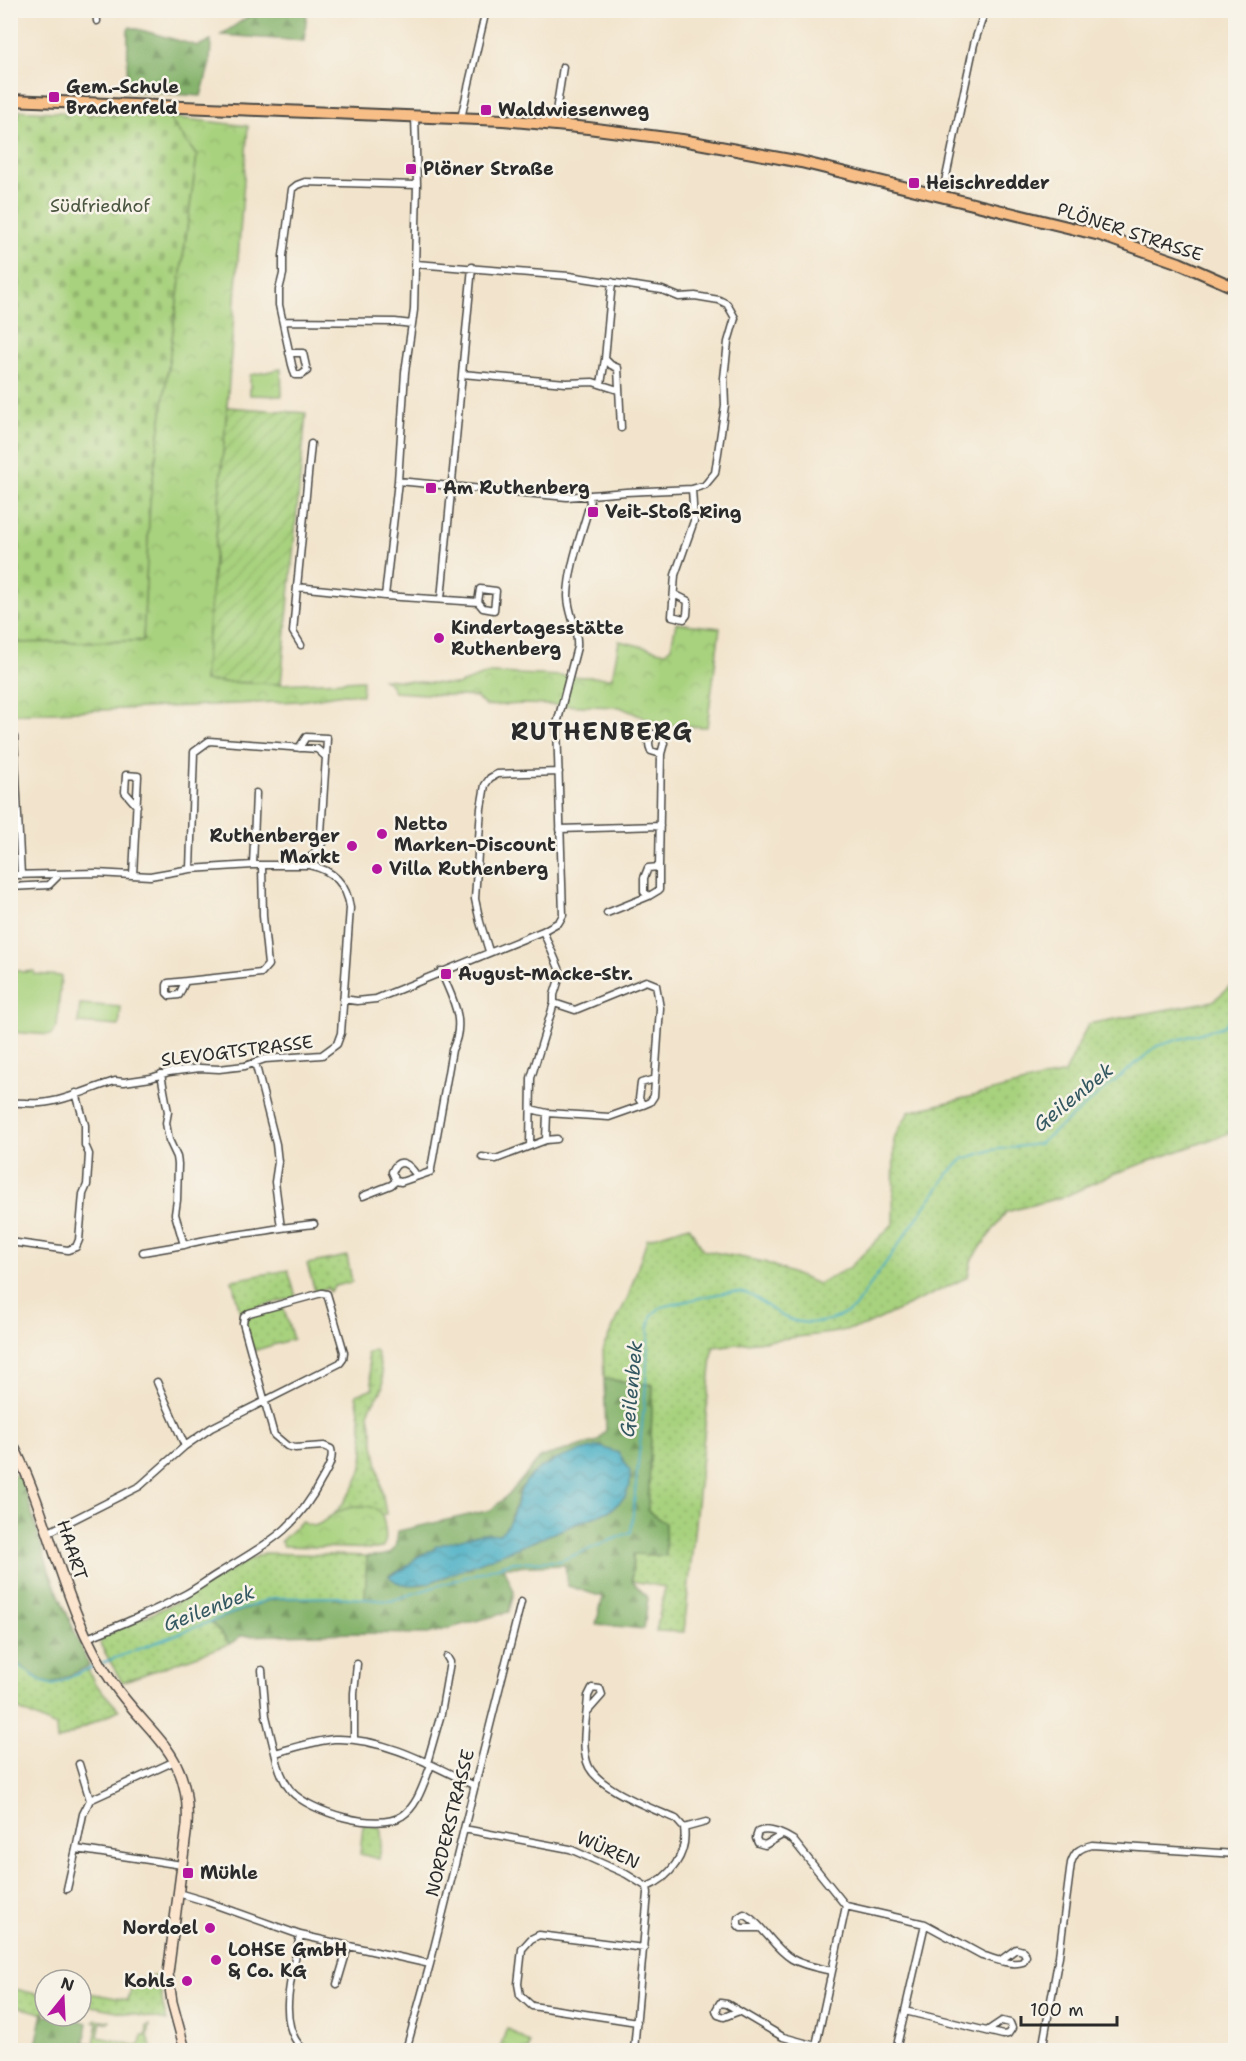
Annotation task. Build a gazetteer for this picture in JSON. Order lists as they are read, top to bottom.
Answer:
{
  "streets": {
    "main road": ["PLÖNER STRASSE", "HAART"],
    "street": ["SLEVOGTSTRASSE", "NORDERSTRASSE", "WÜREN"]
  },
  "crossings": [
    ["NORDERSTRASSE", "WÜREN"]
  ],
  "districts": ["RUTHENBERG"],
  "water": ["Geilenbek"],
  "parks": ["Südfriedhof"],
  "places": {
    "transit": [
      "Gem.-Schule Brachenfeld",
      "Waldwiesenweg",
      "Plöner Straße",
      "Heischredder",
      "Am Ruthenberg",
      "Veit-Stoß-Ring",
      "August-Macke-Str.",
      "Mühle"
    ],
    "other": [
      "Kindertagesstätte Ruthenberg",
      "Netto Marken-Discount",
      "Ruthenberger Markt",
      "Villa Ruthenberg",
      "Nordoel",
      "LOHSE GmbH & Co. KG",
      "Kohls"
    ]
  },
  "scale_bar": "100 m",
  "north": "top"
}
